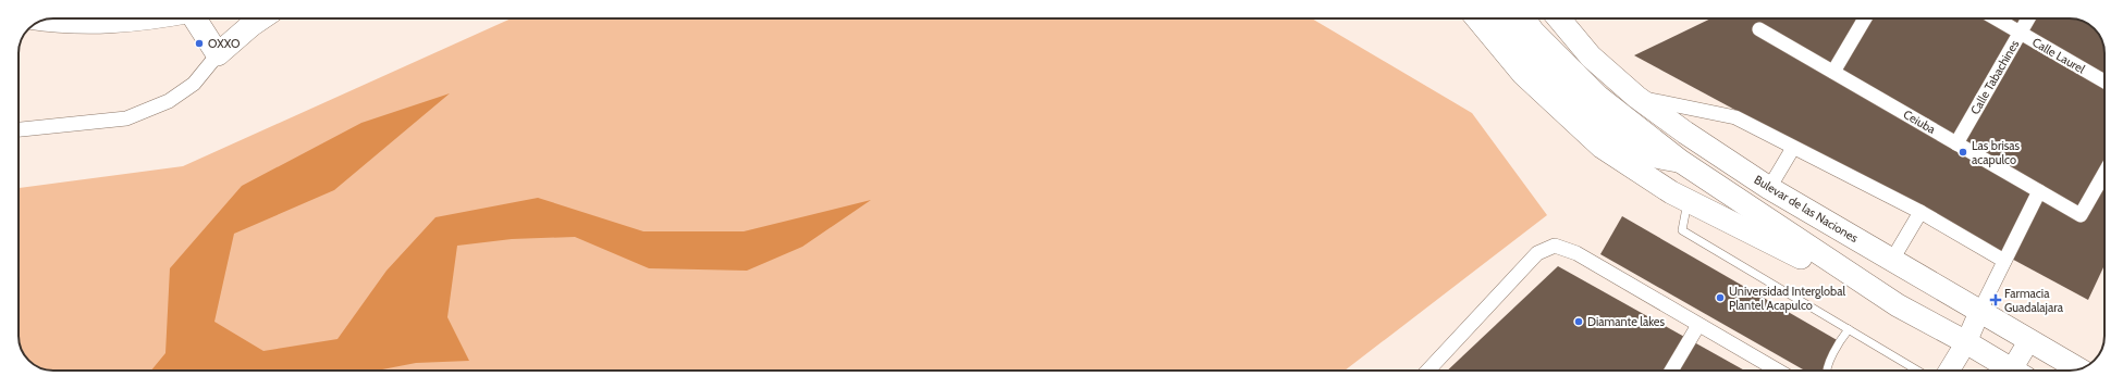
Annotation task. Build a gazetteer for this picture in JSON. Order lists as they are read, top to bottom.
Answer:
{
  "streets": {
    "main road": ["Bulevar de las Naciones"],
    "street": ["Calle Laurel", "Calle Tabachines", "Ceiuba"]
  },
  "crossings": [
    ["Calle Laurel", "Calle Tabachines"],
    ["Calle Tabachines", "Ceiuba"]
  ],
  "places": {
    "other": [
      "OXXO",
      "Las brisas acapulco",
      "Universidad Interglobal Plantel Acapulco",
      "Diamante lakes"
    ],
    "health": ["Farmacia Guadalajara"]
  }
}
